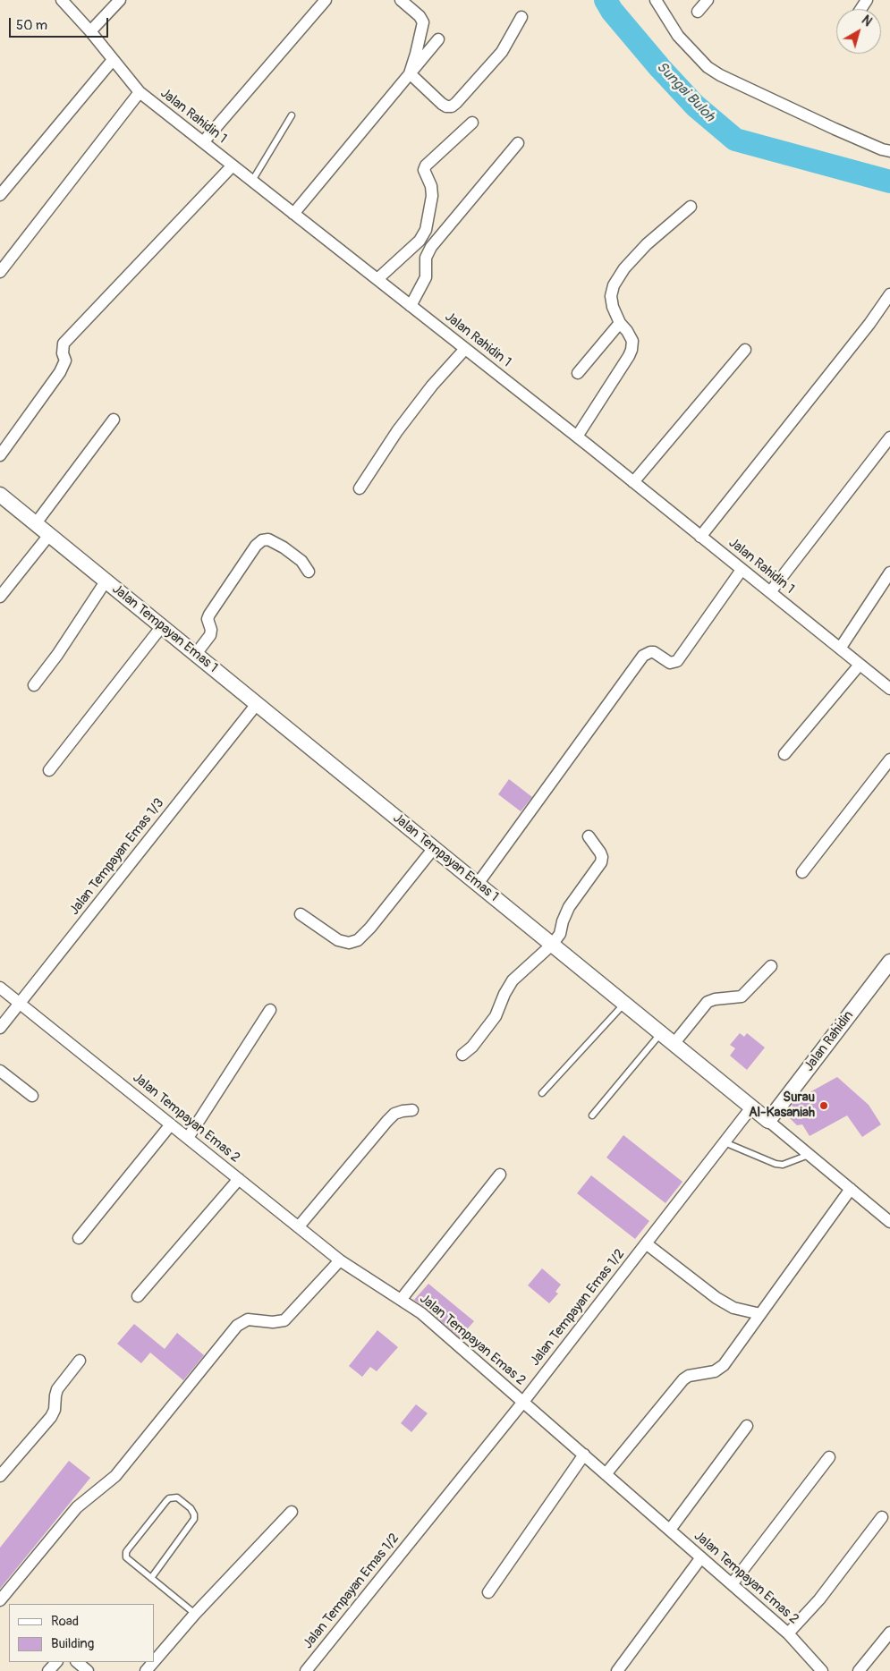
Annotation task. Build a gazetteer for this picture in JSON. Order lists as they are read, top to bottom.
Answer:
{
  "streets": {
    "street": [
      "Jalan Rahidin 1",
      "Jalan Tempayan Emas 1",
      "Jalan Tempayan Emas 1/3",
      "Jalan Rahidin",
      "Jalan Tempayan Emas 2",
      "Jalan Tempayan Emas 1/2"
    ]
  },
  "crossings": [
    ["Jalan Tempayan Emas 1", "Jalan Tempayan Emas 1/3"],
    ["Jalan Tempayan Emas 1", "Jalan Rahidin"],
    ["Jalan Tempayan Emas 1", "Jalan Tempayan Emas 1/2"],
    ["Jalan Tempayan Emas 1/3", "Jalan Tempayan Emas 2"],
    ["Jalan Tempayan Emas 2", "Jalan Tempayan Emas 1/2"]
  ],
  "water": ["Sungai Buloh"],
  "places": ["Surau Al-Kasaniah"],
  "legend": ["Road", "Building"],
  "scale_bar": "50 m",
  "north": "top right"
}
